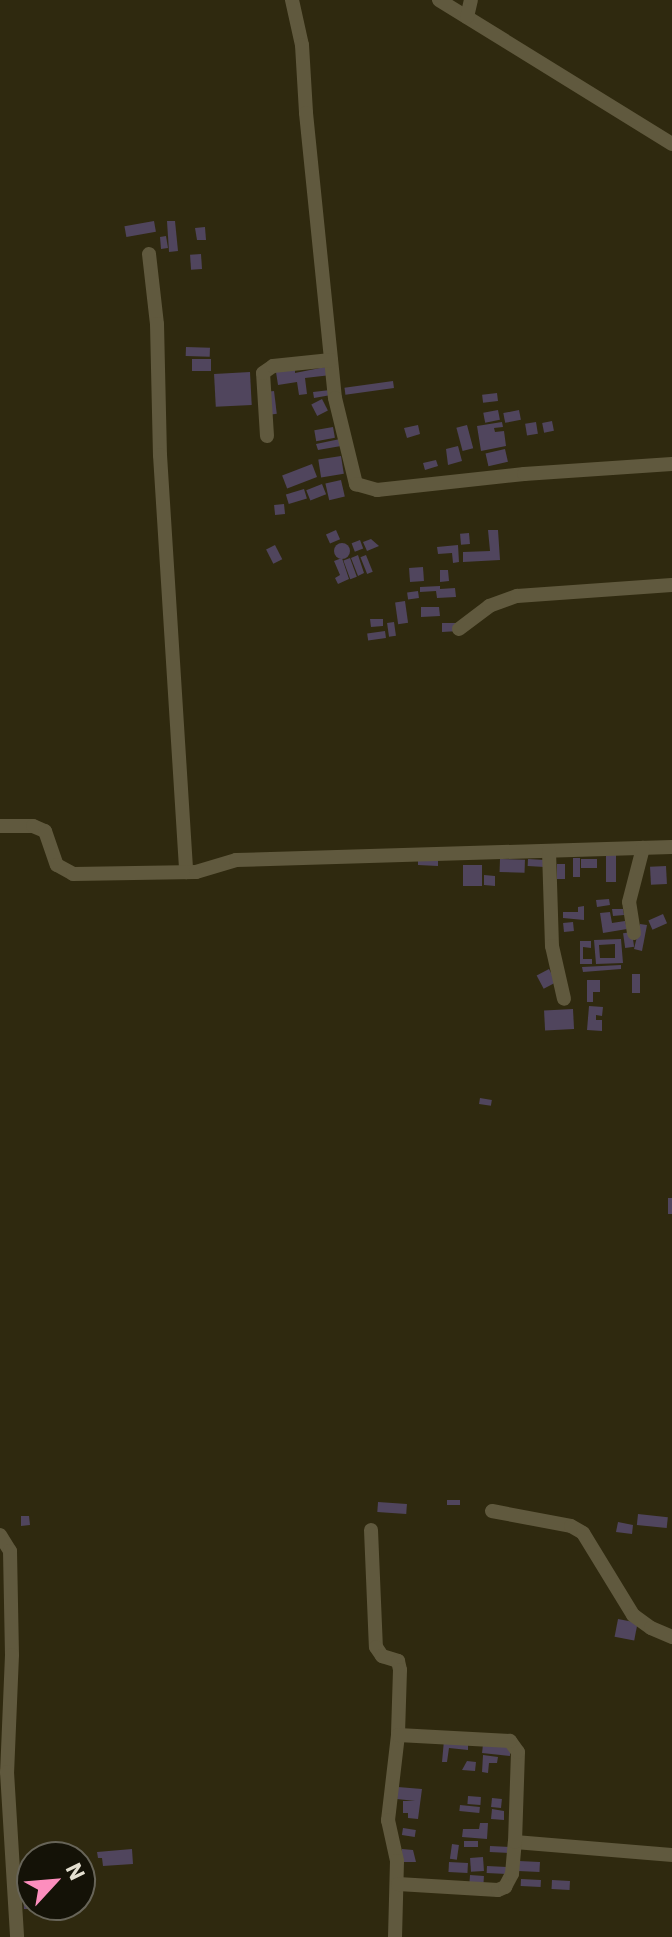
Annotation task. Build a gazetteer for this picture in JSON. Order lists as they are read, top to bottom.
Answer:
{
  "north": "top right"
}
